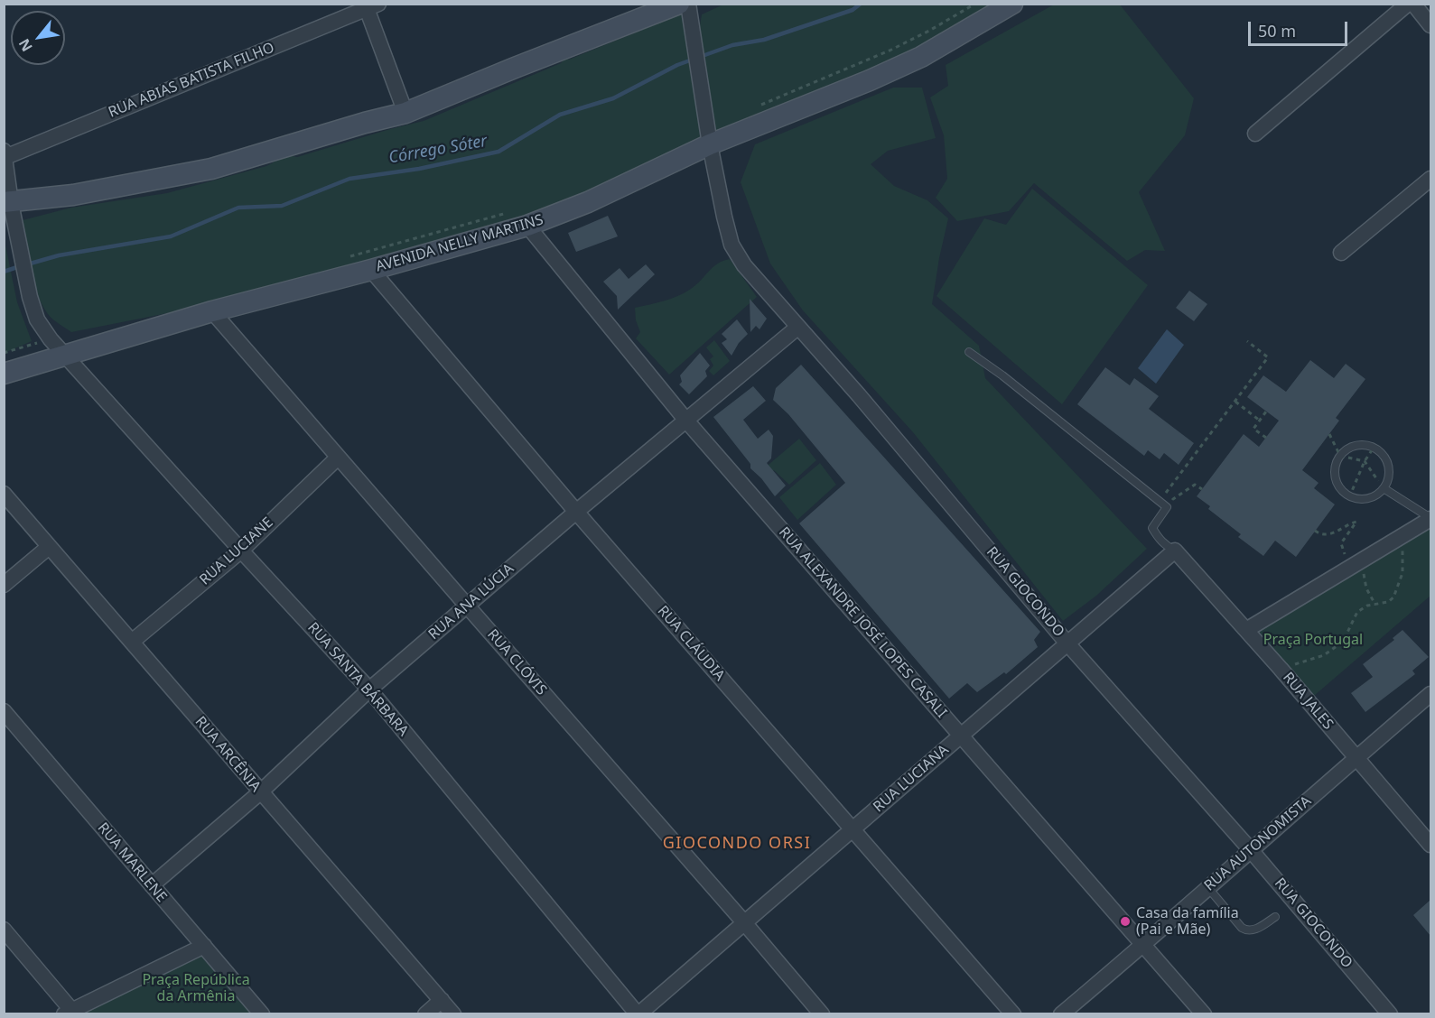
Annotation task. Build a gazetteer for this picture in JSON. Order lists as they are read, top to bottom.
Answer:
{
  "streets": {
    "main road": ["AVENIDA NELLY MARTINS"],
    "street": [
      "RUA ABIAS BATISTA FILHO",
      "RUA LUCIANE",
      "RUA GIOCONDO",
      "RUA ANA LÚCIA",
      "RUA ALEXANDRE JOSÉ LOPES CASALI",
      "RUA CLÁUDIA",
      "RUA CLÓVIS",
      "RUA SANTA BÁRBARA",
      "RUA JALES",
      "RUA ARCÊNIA",
      "RUA LUCIANA",
      "RUA AUTONOMISTA",
      "RUA MARLENE"
    ]
  },
  "crossings": [
    ["RUA ABIAS BATISTA FILHO", "RUA SANTA BÁRBARA"],
    ["AVENIDA NELLY MARTINS", "RUA GIOCONDO"],
    ["AVENIDA NELLY MARTINS", "RUA ALEXANDRE JOSÉ LOPES CASALI"],
    ["AVENIDA NELLY MARTINS", "RUA CLÁUDIA"],
    ["AVENIDA NELLY MARTINS", "RUA CLÓVIS"],
    ["AVENIDA NELLY MARTINS", "RUA SANTA BÁRBARA"],
    ["RUA LUCIANE", "RUA CLÓVIS"],
    ["RUA LUCIANE", "RUA SANTA BÁRBARA"],
    ["RUA LUCIANE", "RUA ARCÊNIA"],
    ["RUA GIOCONDO", "RUA ANA LÚCIA"],
    ["RUA GIOCONDO", "RUA LUCIANA"],
    ["RUA GIOCONDO", "RUA AUTONOMISTA"],
    ["RUA ANA LÚCIA", "RUA ALEXANDRE JOSÉ LOPES CASALI"],
    ["RUA ANA LÚCIA", "RUA CLÁUDIA"],
    ["RUA ANA LÚCIA", "RUA CLÓVIS"],
    ["RUA ANA LÚCIA", "RUA SANTA BÁRBARA"],
    ["RUA ANA LÚCIA", "RUA ARCÊNIA"],
    ["RUA ANA LÚCIA", "RUA MARLENE"],
    ["RUA ALEXANDRE JOSÉ LOPES CASALI", "RUA LUCIANA"],
    ["RUA ALEXANDRE JOSÉ LOPES CASALI", "RUA AUTONOMISTA"],
    ["RUA CLÁUDIA", "RUA LUCIANA"],
    ["RUA CLÓVIS", "RUA LUCIANA"],
    ["RUA SANTA BÁRBARA", "RUA LUCIANA"],
    ["RUA JALES", "RUA LUCIANA"],
    ["RUA JALES", "RUA AUTONOMISTA"]
  ],
  "districts": ["GIOCONDO ORSI"],
  "water": ["Córrego Sóter"],
  "parks": ["Praça Portugal", "Praça República da Armênia"],
  "places": ["Casa da família (Pai e Mãe)"],
  "scale_bar": "50 m",
  "north": "bottom left"
}
